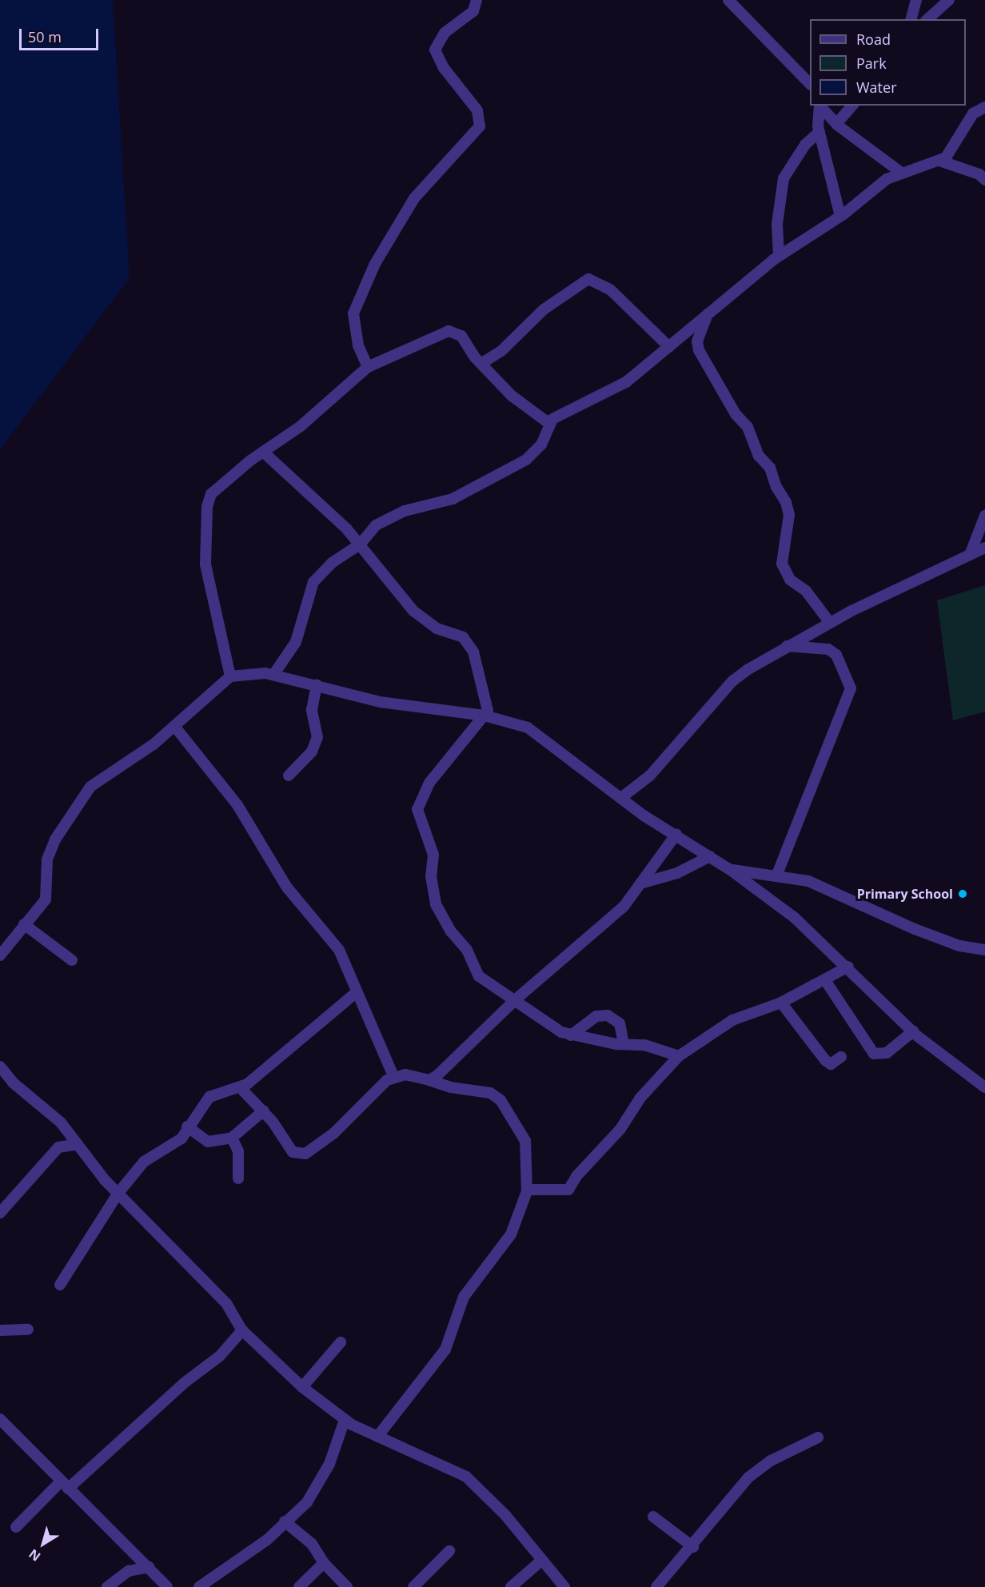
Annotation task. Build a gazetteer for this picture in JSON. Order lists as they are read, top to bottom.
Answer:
{
  "places": ["Primary School"],
  "legend": ["Road", "Park", "Water"],
  "scale_bar": "50 m",
  "north": "bottom left"
}
